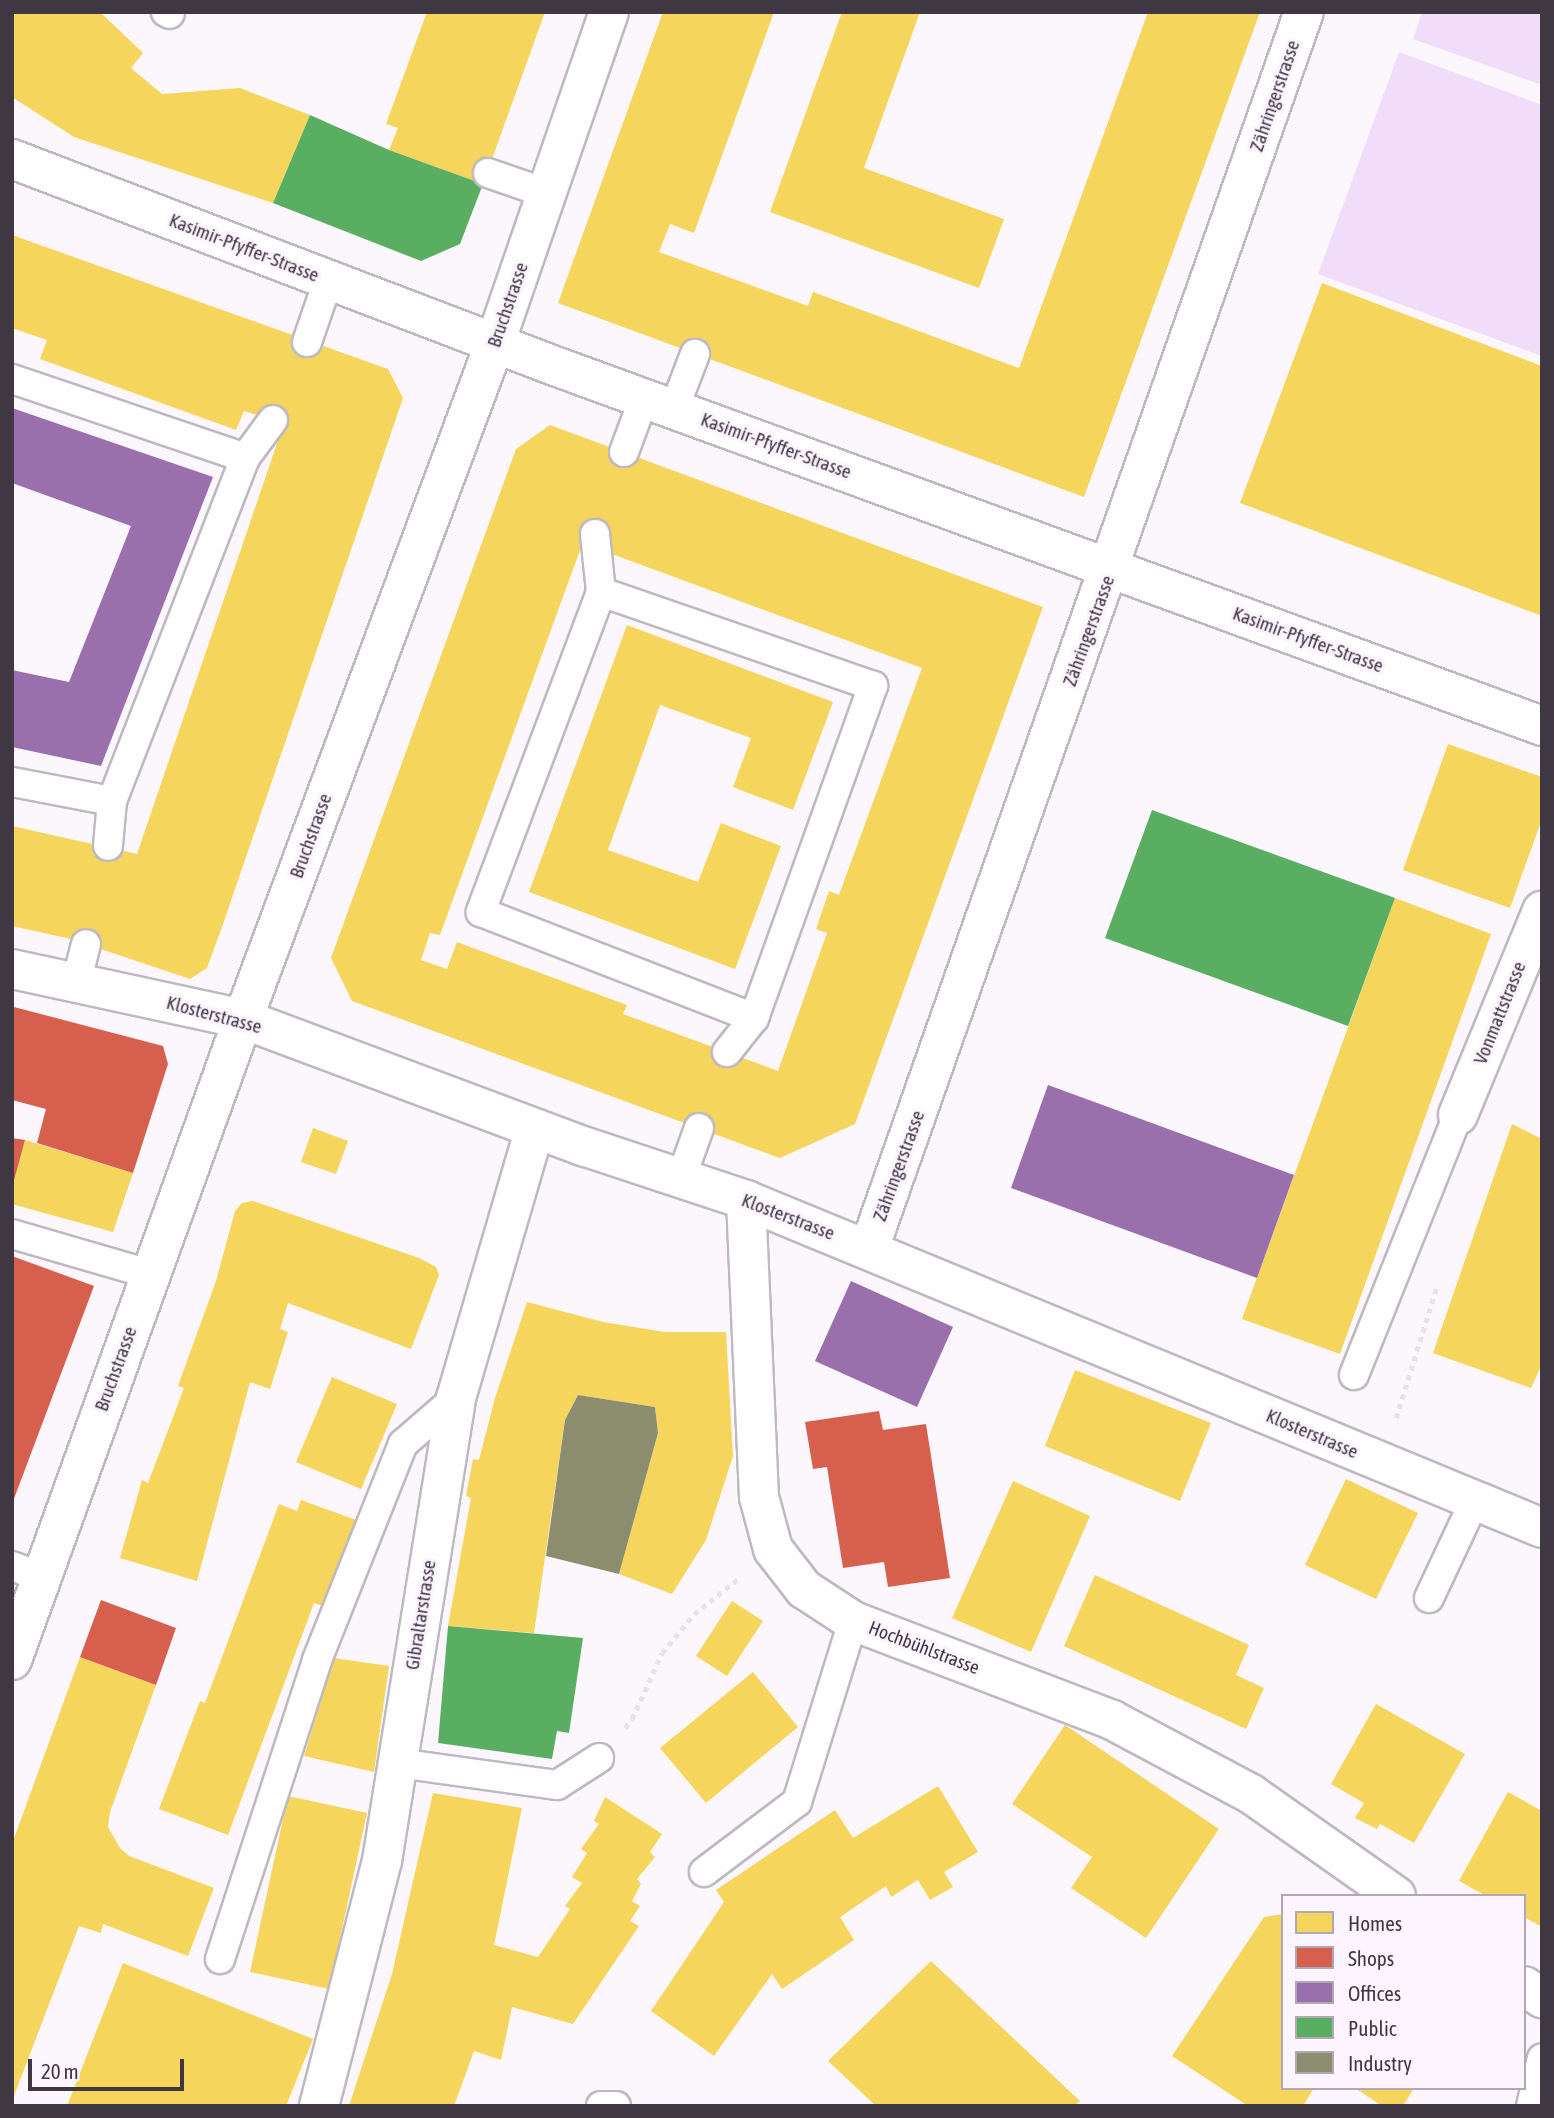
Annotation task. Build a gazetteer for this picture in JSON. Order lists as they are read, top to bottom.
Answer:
{
  "streets": {
    "street": [
      "Zähringerstrasse",
      "Kasimir-Pfyffer-Strasse",
      "Bruchstrasse",
      "Vonmattstrasse",
      "Klosterstrasse",
      "Gibraltarstrasse",
      "Hochbühlstrasse"
    ]
  },
  "crossings": [
    ["Zähringerstrasse", "Kasimir-Pfyffer-Strasse"],
    ["Zähringerstrasse", "Klosterstrasse"],
    ["Kasimir-Pfyffer-Strasse", "Bruchstrasse"],
    ["Bruchstrasse", "Klosterstrasse"],
    ["Klosterstrasse", "Gibraltarstrasse"],
    ["Klosterstrasse", "Hochbühlstrasse"]
  ],
  "legend": [
    "Homes",
    "Shops",
    "Offices",
    "Public",
    "Industry"
  ],
  "scale_bar": "20 m"
}
